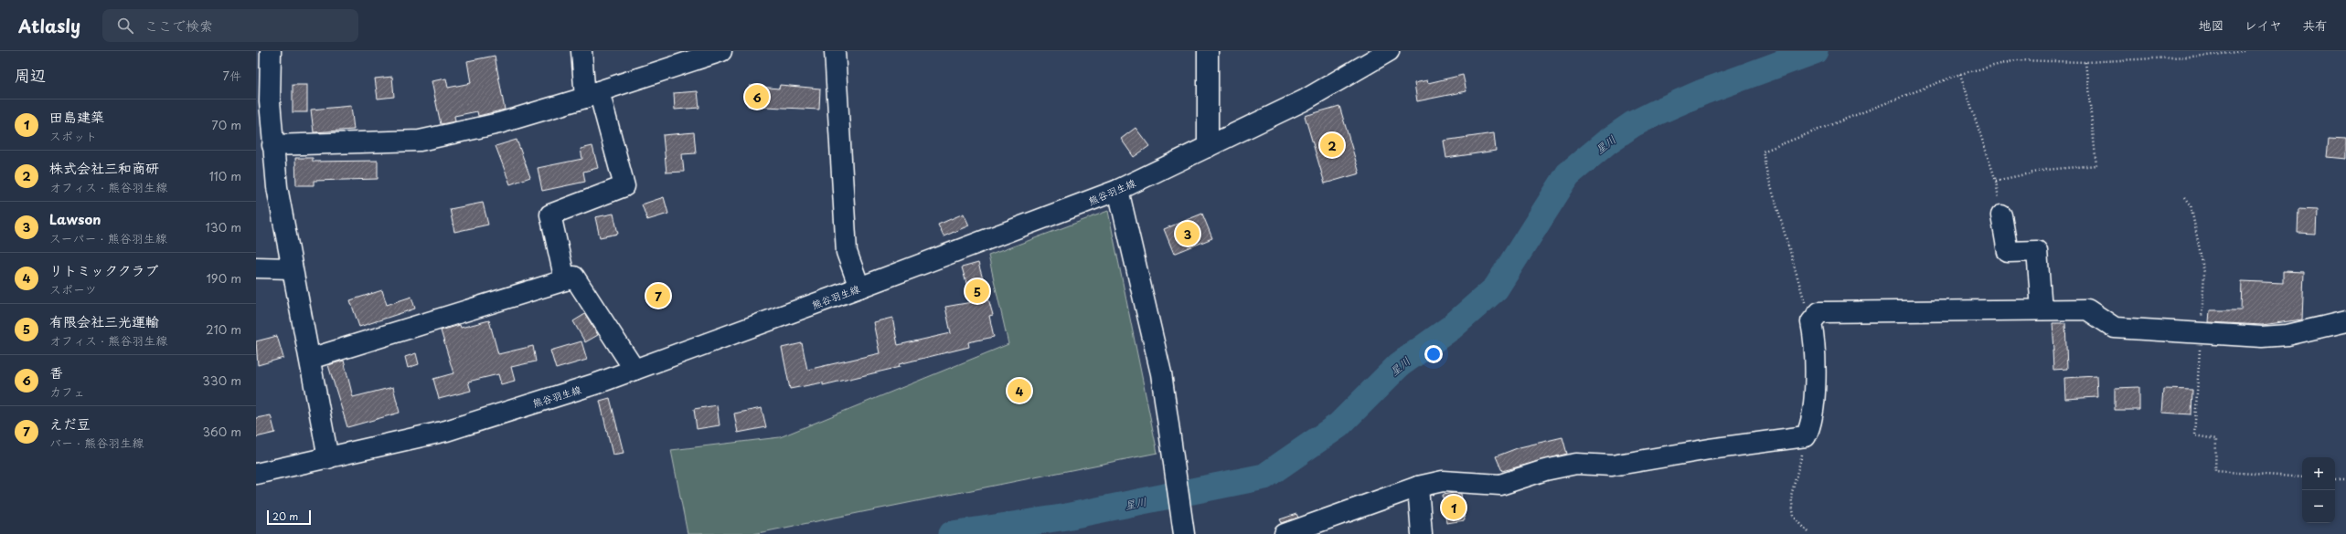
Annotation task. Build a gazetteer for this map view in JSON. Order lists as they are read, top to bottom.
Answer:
{
  "streets": {
    "street": ["熊谷羽生線"]
  },
  "water": ["星川"],
  "scale_bar": "20 m",
  "page": {
    "header": "Atlasly",
    "search": "ここで検索",
    "nav": ["地図", "レイヤ", "共有"],
    "heading": ["周辺", "7件"],
    "pins": [
      "6",
      "2",
      "3",
      "5",
      "7",
      "4",
      "1"
    ],
    "list": [
      {
        "mark": "1",
        "name": "田島建築",
        "note": "スポット",
        "value": "70 m"
      },
      {
        "mark": "2",
        "name": "株式会社三和商研",
        "note": "オフィス · 熊谷羽生線",
        "value": "110 m"
      },
      {
        "mark": "3",
        "name": "Lawson",
        "note": "スーパー · 熊谷羽生線",
        "value": "130 m"
      },
      {
        "mark": "4",
        "name": "リトミッククラブ",
        "note": "スポーツ",
        "value": "190 m"
      },
      {
        "mark": "5",
        "name": "有限会社三光運輸",
        "note": "オフィス · 熊谷羽生線",
        "value": "210 m"
      },
      {
        "mark": "6",
        "name": "香",
        "note": "カフェ",
        "value": "330 m"
      },
      {
        "mark": "7",
        "name": "えだ豆",
        "note": "バー · 熊谷羽生線",
        "value": "360 m"
      }
    ],
    "map_buttons": ["+", "−"],
    "scale": "20 m"
  }
}
